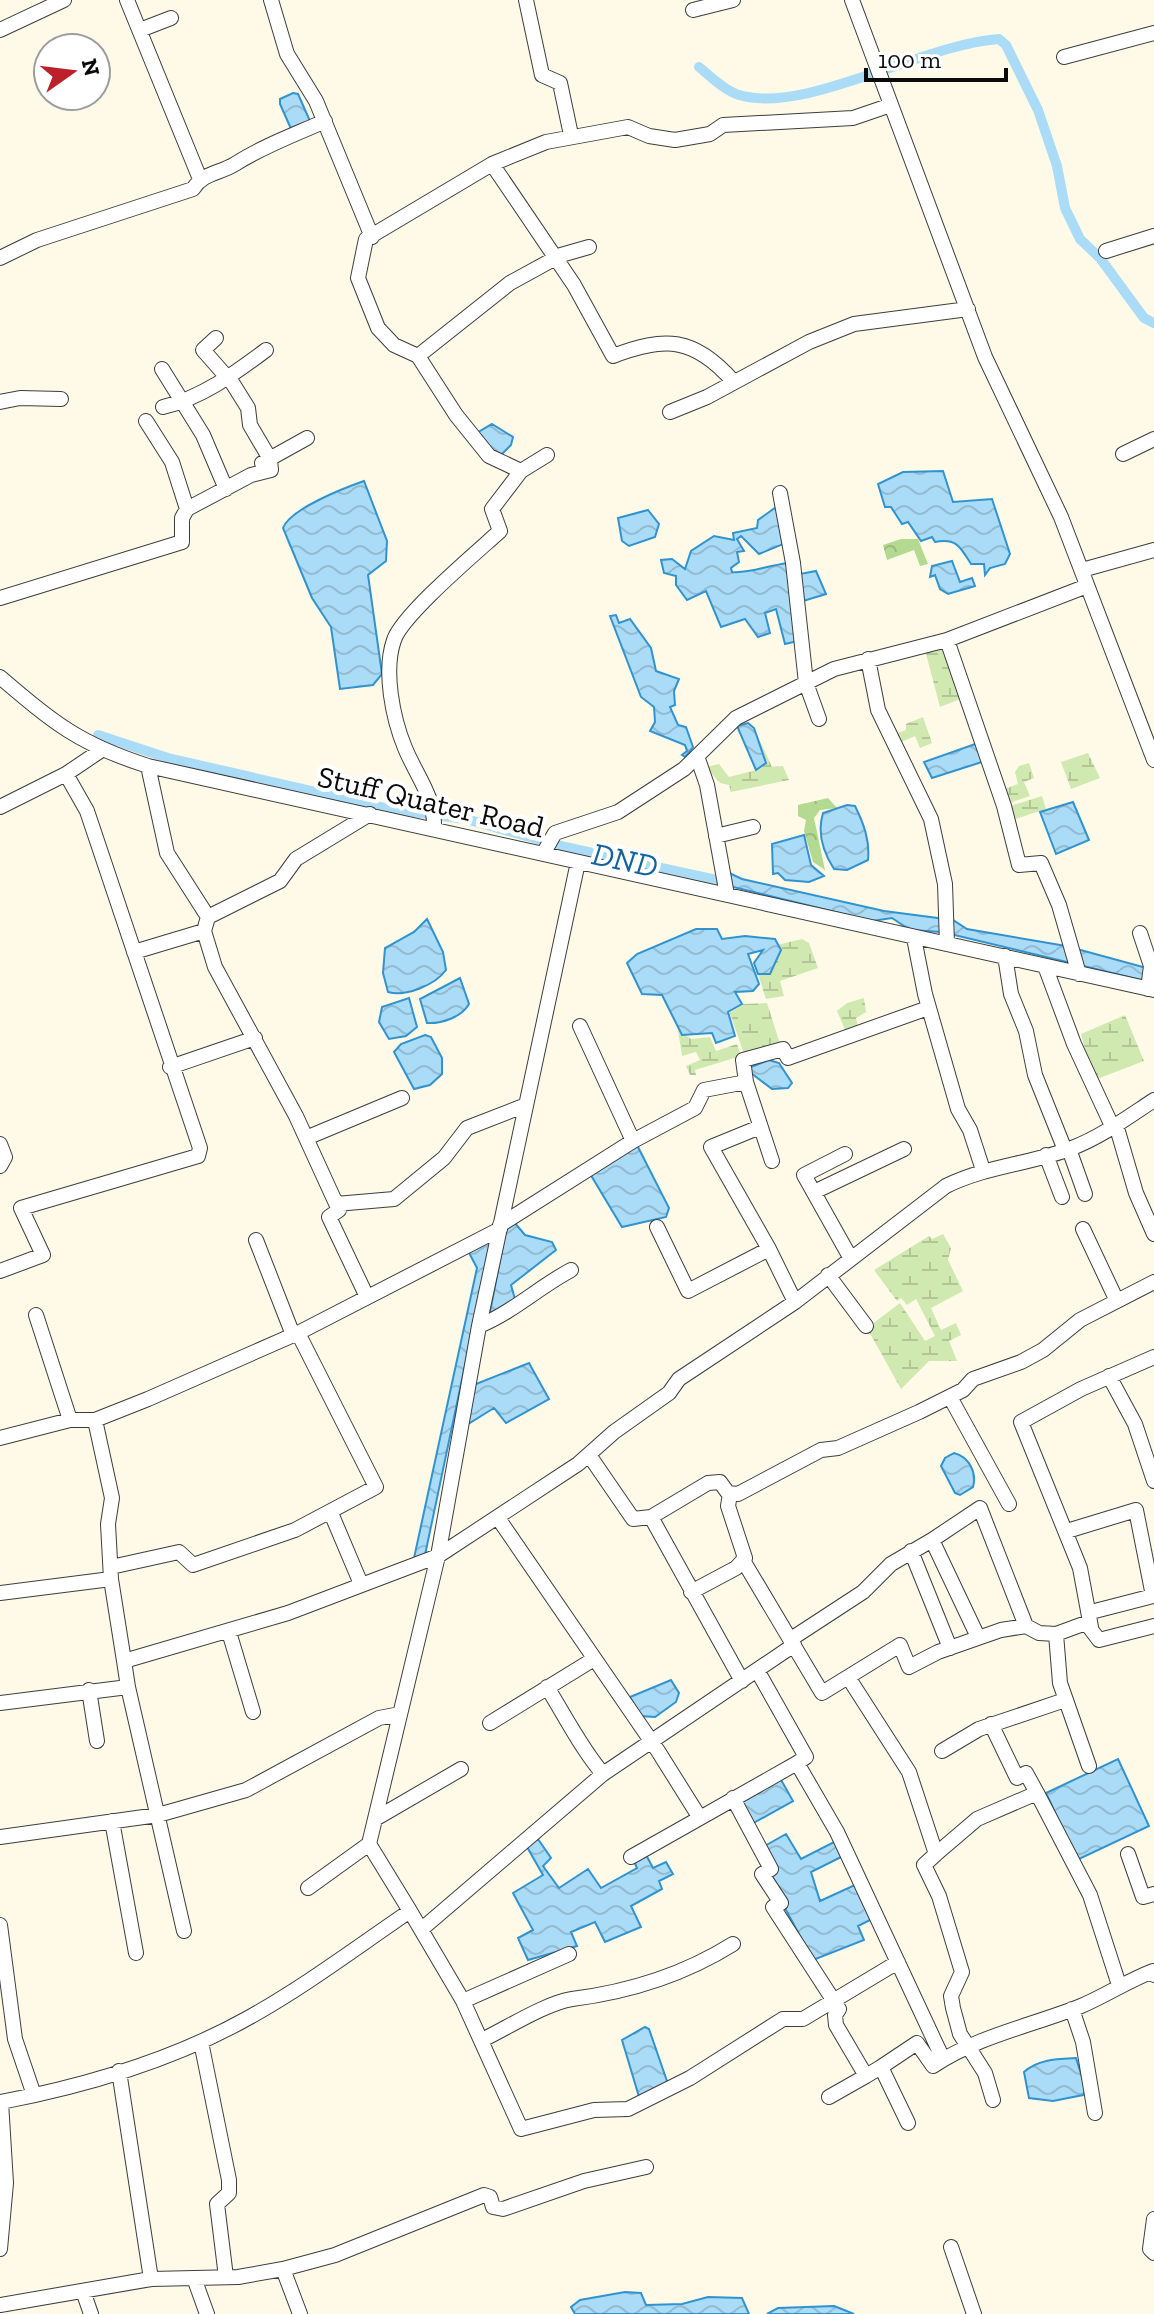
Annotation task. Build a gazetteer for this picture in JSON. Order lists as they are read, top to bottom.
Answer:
{
  "streets": {
    "street": ["Stuff Quater Road"]
  },
  "water": ["DND"],
  "scale_bar": "100 m",
  "north": "right"
}
